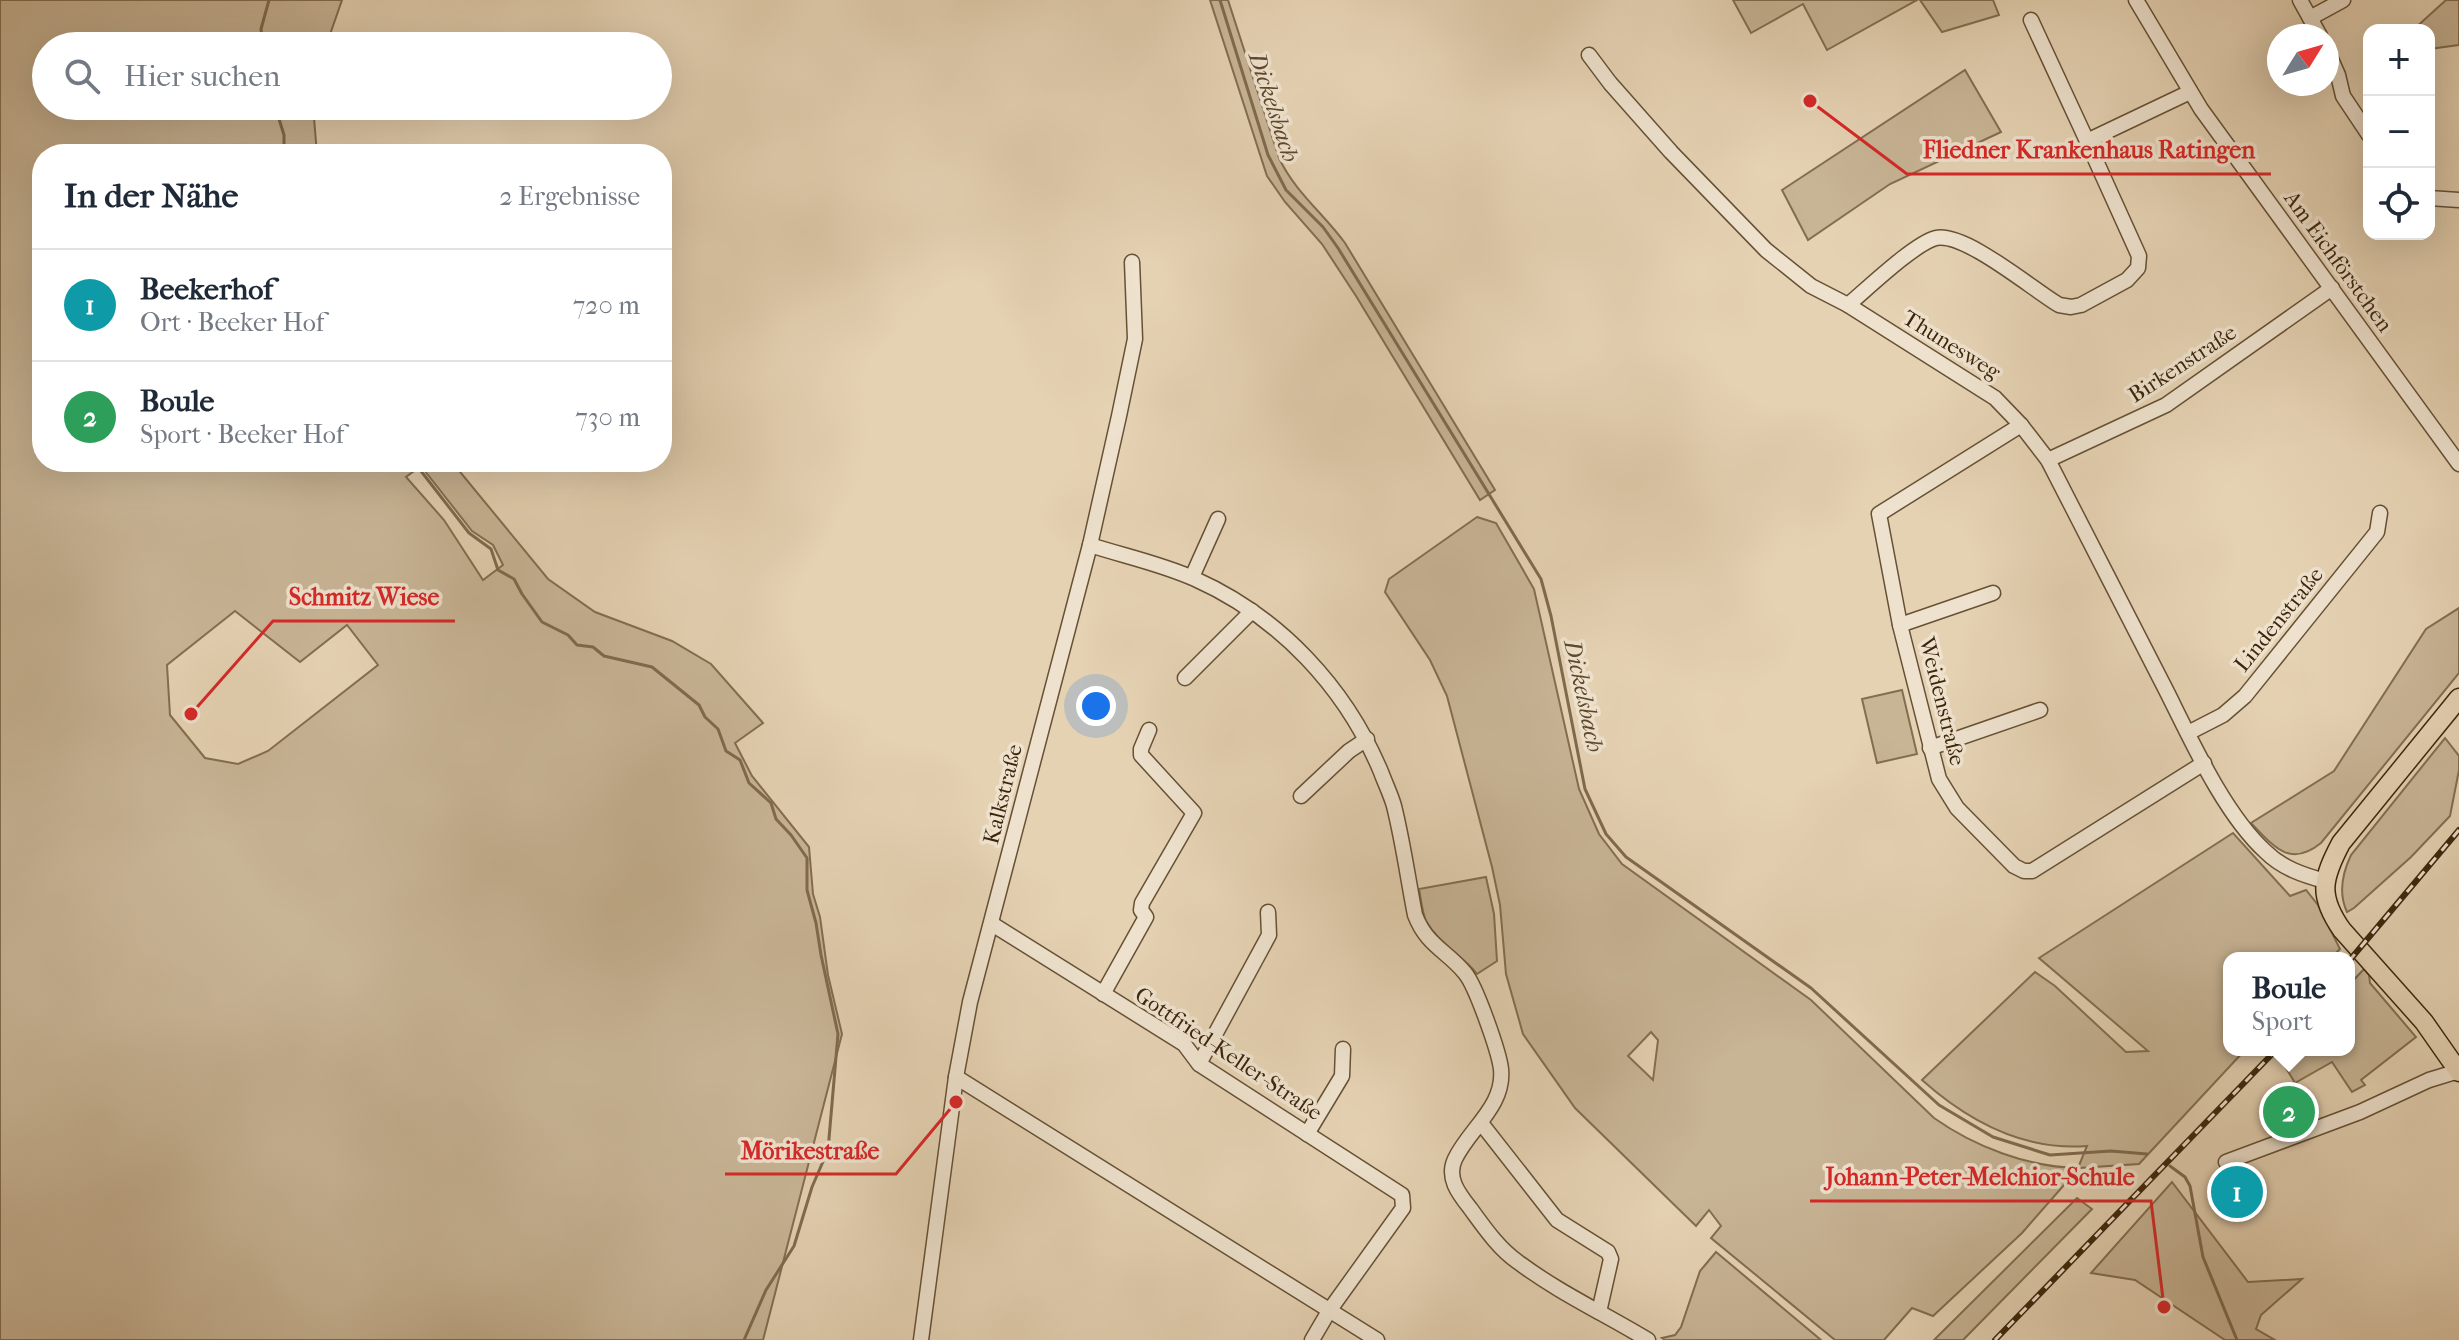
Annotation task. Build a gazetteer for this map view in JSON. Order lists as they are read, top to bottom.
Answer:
{
  "streets": {
    "street": [
      "Am Eichförstchen",
      "Thunesweg",
      "Birkenstraße",
      "Lindenstraße",
      "Weidenstraße",
      "Kalkstraße",
      "Gottfried-Keller-Straße"
    ]
  },
  "crossings": [
    ["Am Eichförstchen", "Birkenstraße"],
    ["Thunesweg", "Birkenstraße"],
    ["Thunesweg", "Lindenstraße"],
    ["Thunesweg", "Weidenstraße"],
    ["Kalkstraße", "Gottfried-Keller-Straße"]
  ],
  "water": ["Dickelsbach"],
  "places": [
    "Fliedner Krankenhaus Ratingen",
    "Schmitz Wiese",
    "Mörikestraße",
    "Johann-Peter-Melchior-Schule"
  ],
  "north": "top right",
  "page": {
    "map_buttons": ["+", "−"],
    "search": "Hier suchen",
    "heading": ["In der Nähe", "2 Ergebnisse"],
    "list": [
      {
        "mark": "1",
        "name": "Beekerhof",
        "note": "Ort · Beeker Hof",
        "value": "720 m"
      },
      {
        "mark": "2",
        "name": "Boule",
        "note": "Sport · Beeker Hof",
        "value": "730 m"
      }
    ],
    "popup": ["Boule", "Sport"],
    "pins": ["2", "1"]
  }
}
